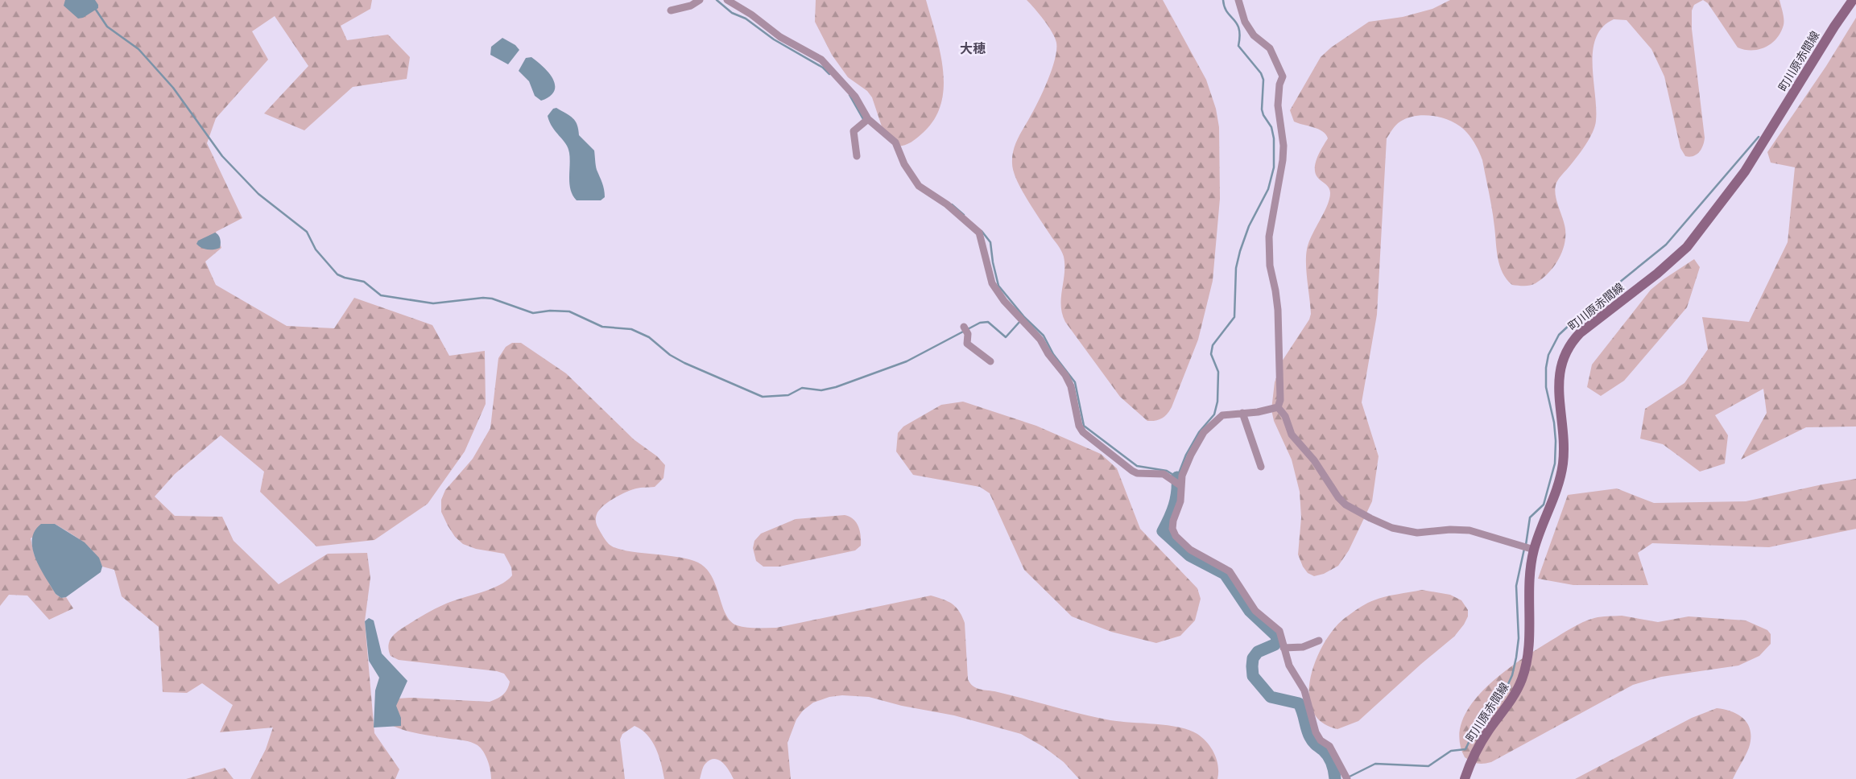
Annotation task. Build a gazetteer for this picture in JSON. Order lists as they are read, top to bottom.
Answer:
{
  "streets": {
    "main road": ["町川原赤間線"]
  },
  "districts": ["大穂"]
}
